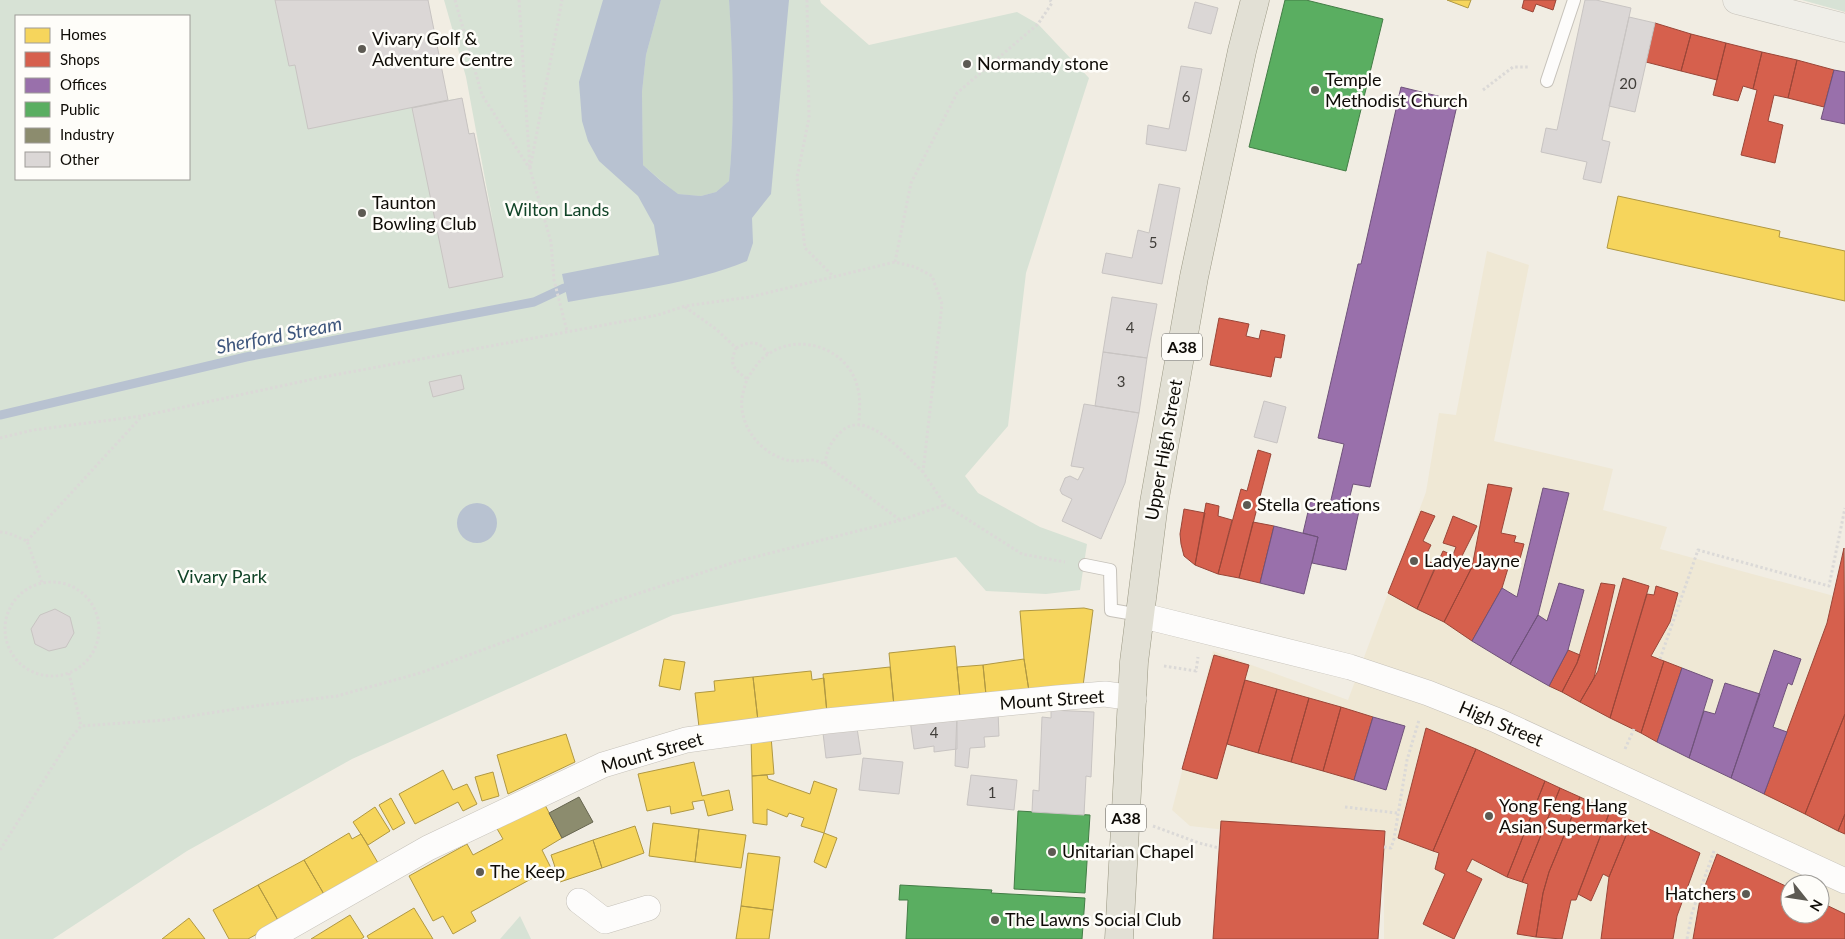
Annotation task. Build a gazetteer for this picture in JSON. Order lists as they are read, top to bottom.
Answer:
{
  "streets": {
    "main road": ["A38", "Upper High Street"],
    "street": ["Mount Street", "High Street"]
  },
  "crossings": [
    ["A38", "Upper High Street"],
    ["A38", "Mount Street"],
    ["Upper High Street", "Mount Street"],
    ["Upper High Street", "High Street"]
  ],
  "water": ["Sherford Stream"],
  "parks": ["Wilton Lands", "Vivary Park"],
  "places": [
    "Vivary Golf & Adventure Centre",
    "Normandy stone",
    "Temple Methodist Church",
    "Taunton Bowling Club",
    "Stella Creations",
    "Ladye Jayne",
    "Yong Feng Hang Asian Supermarket",
    "Unitarian Chapel",
    "The Keep",
    "Hatchers",
    "The Lawns Social Club"
  ],
  "house_numbers": [
    "20",
    "6",
    "5",
    "4",
    "3",
    "4",
    "1"
  ],
  "legend": [
    "Homes",
    "Shops",
    "Offices",
    "Public",
    "Industry",
    "Other"
  ],
  "north": "bottom right"
}
